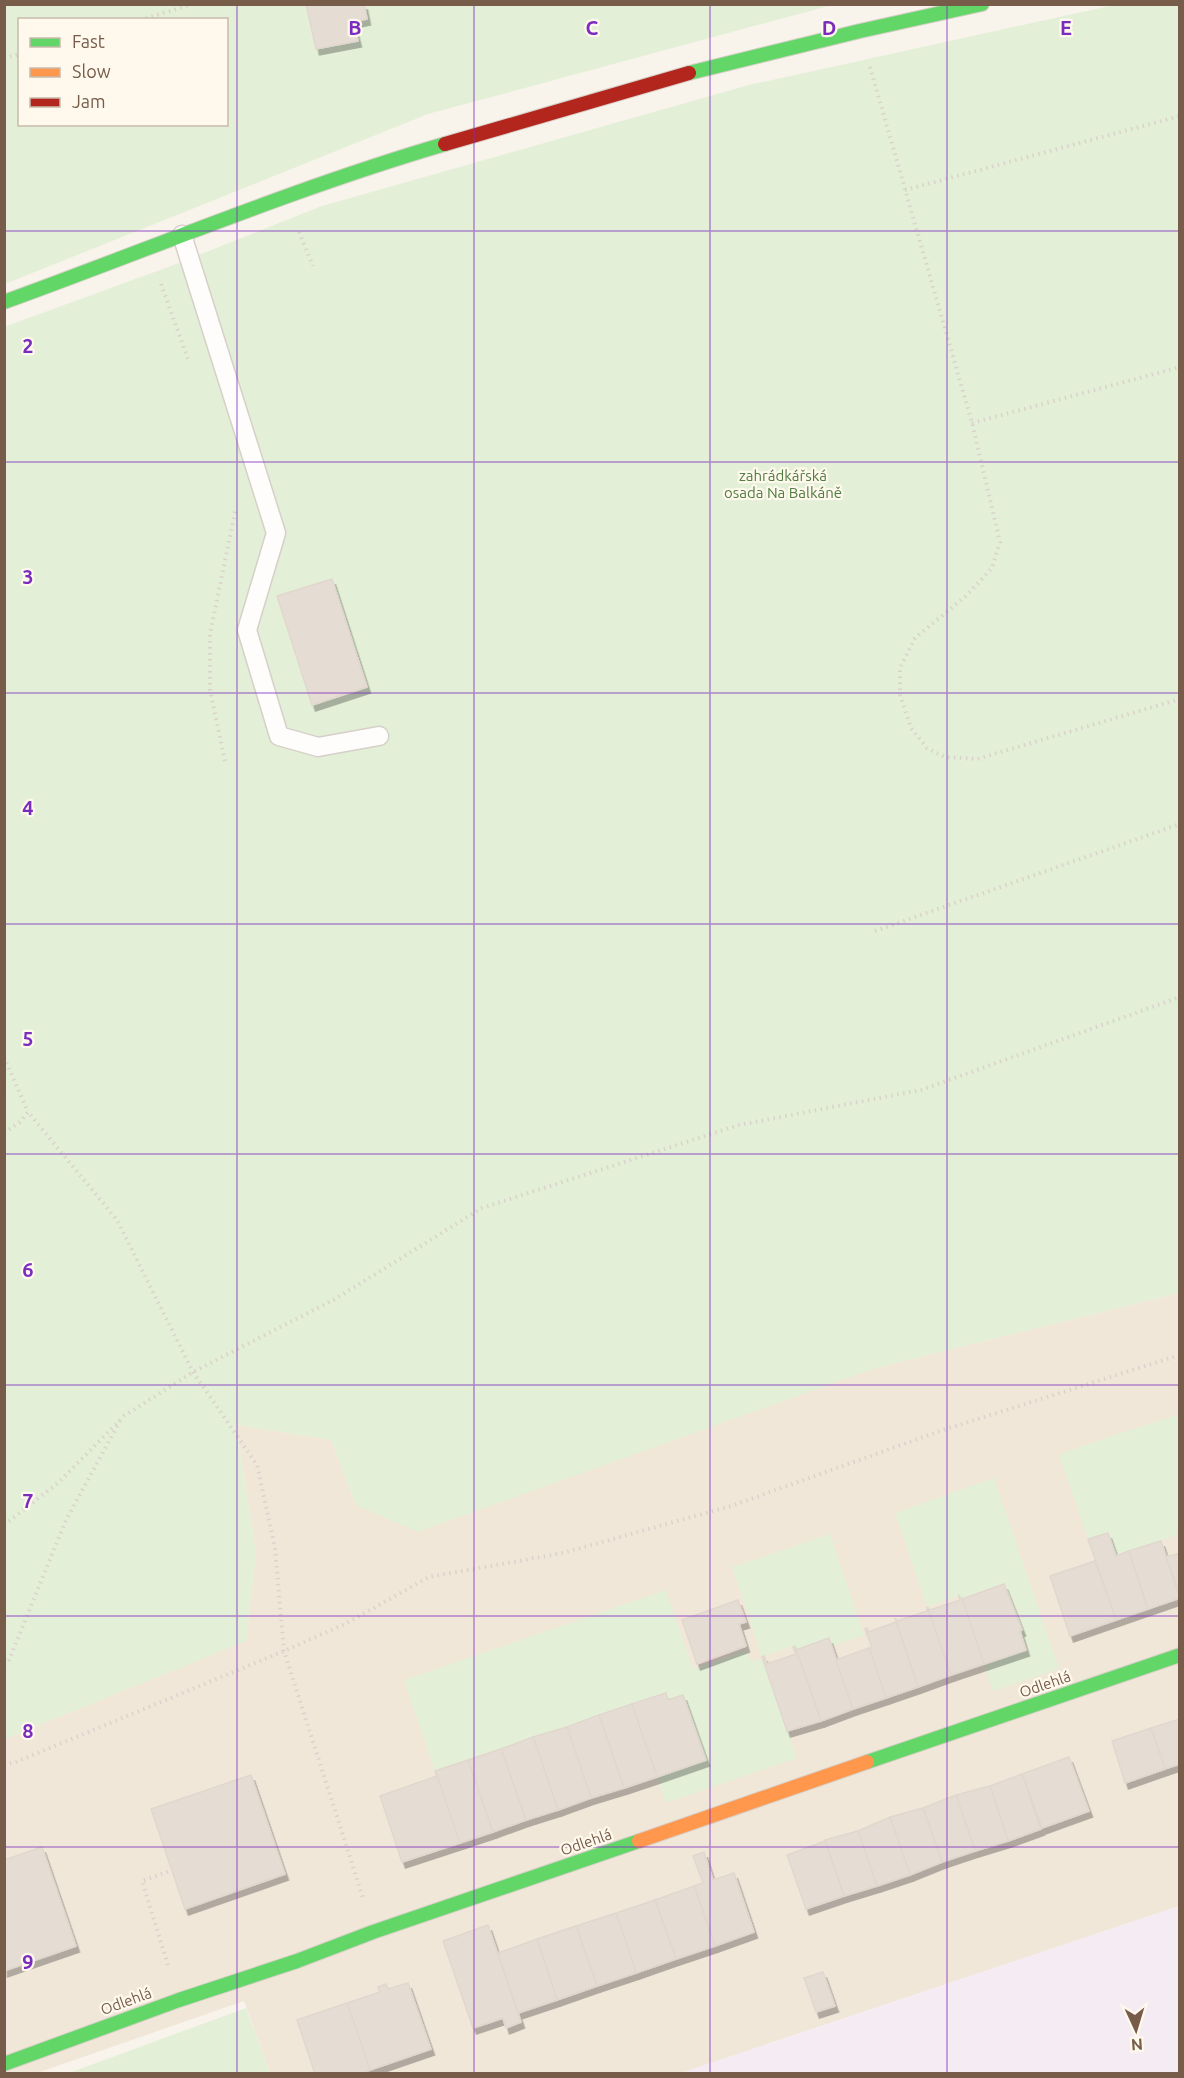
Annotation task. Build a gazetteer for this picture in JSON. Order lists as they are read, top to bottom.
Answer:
{
  "streets": {
    "street": ["Odlehlá"]
  },
  "parks": ["zahrádkářská osada Na Balkáně"],
  "legend": ["Fast", "Slow", "Jam"],
  "north": "bottom",
  "grid": {
    "columns": [
      "B",
      "C",
      "D",
      "E"
    ],
    "rows": [
      "2",
      "3",
      "4",
      "5",
      "6",
      "7",
      "8",
      "9"
    ]
  }
}
